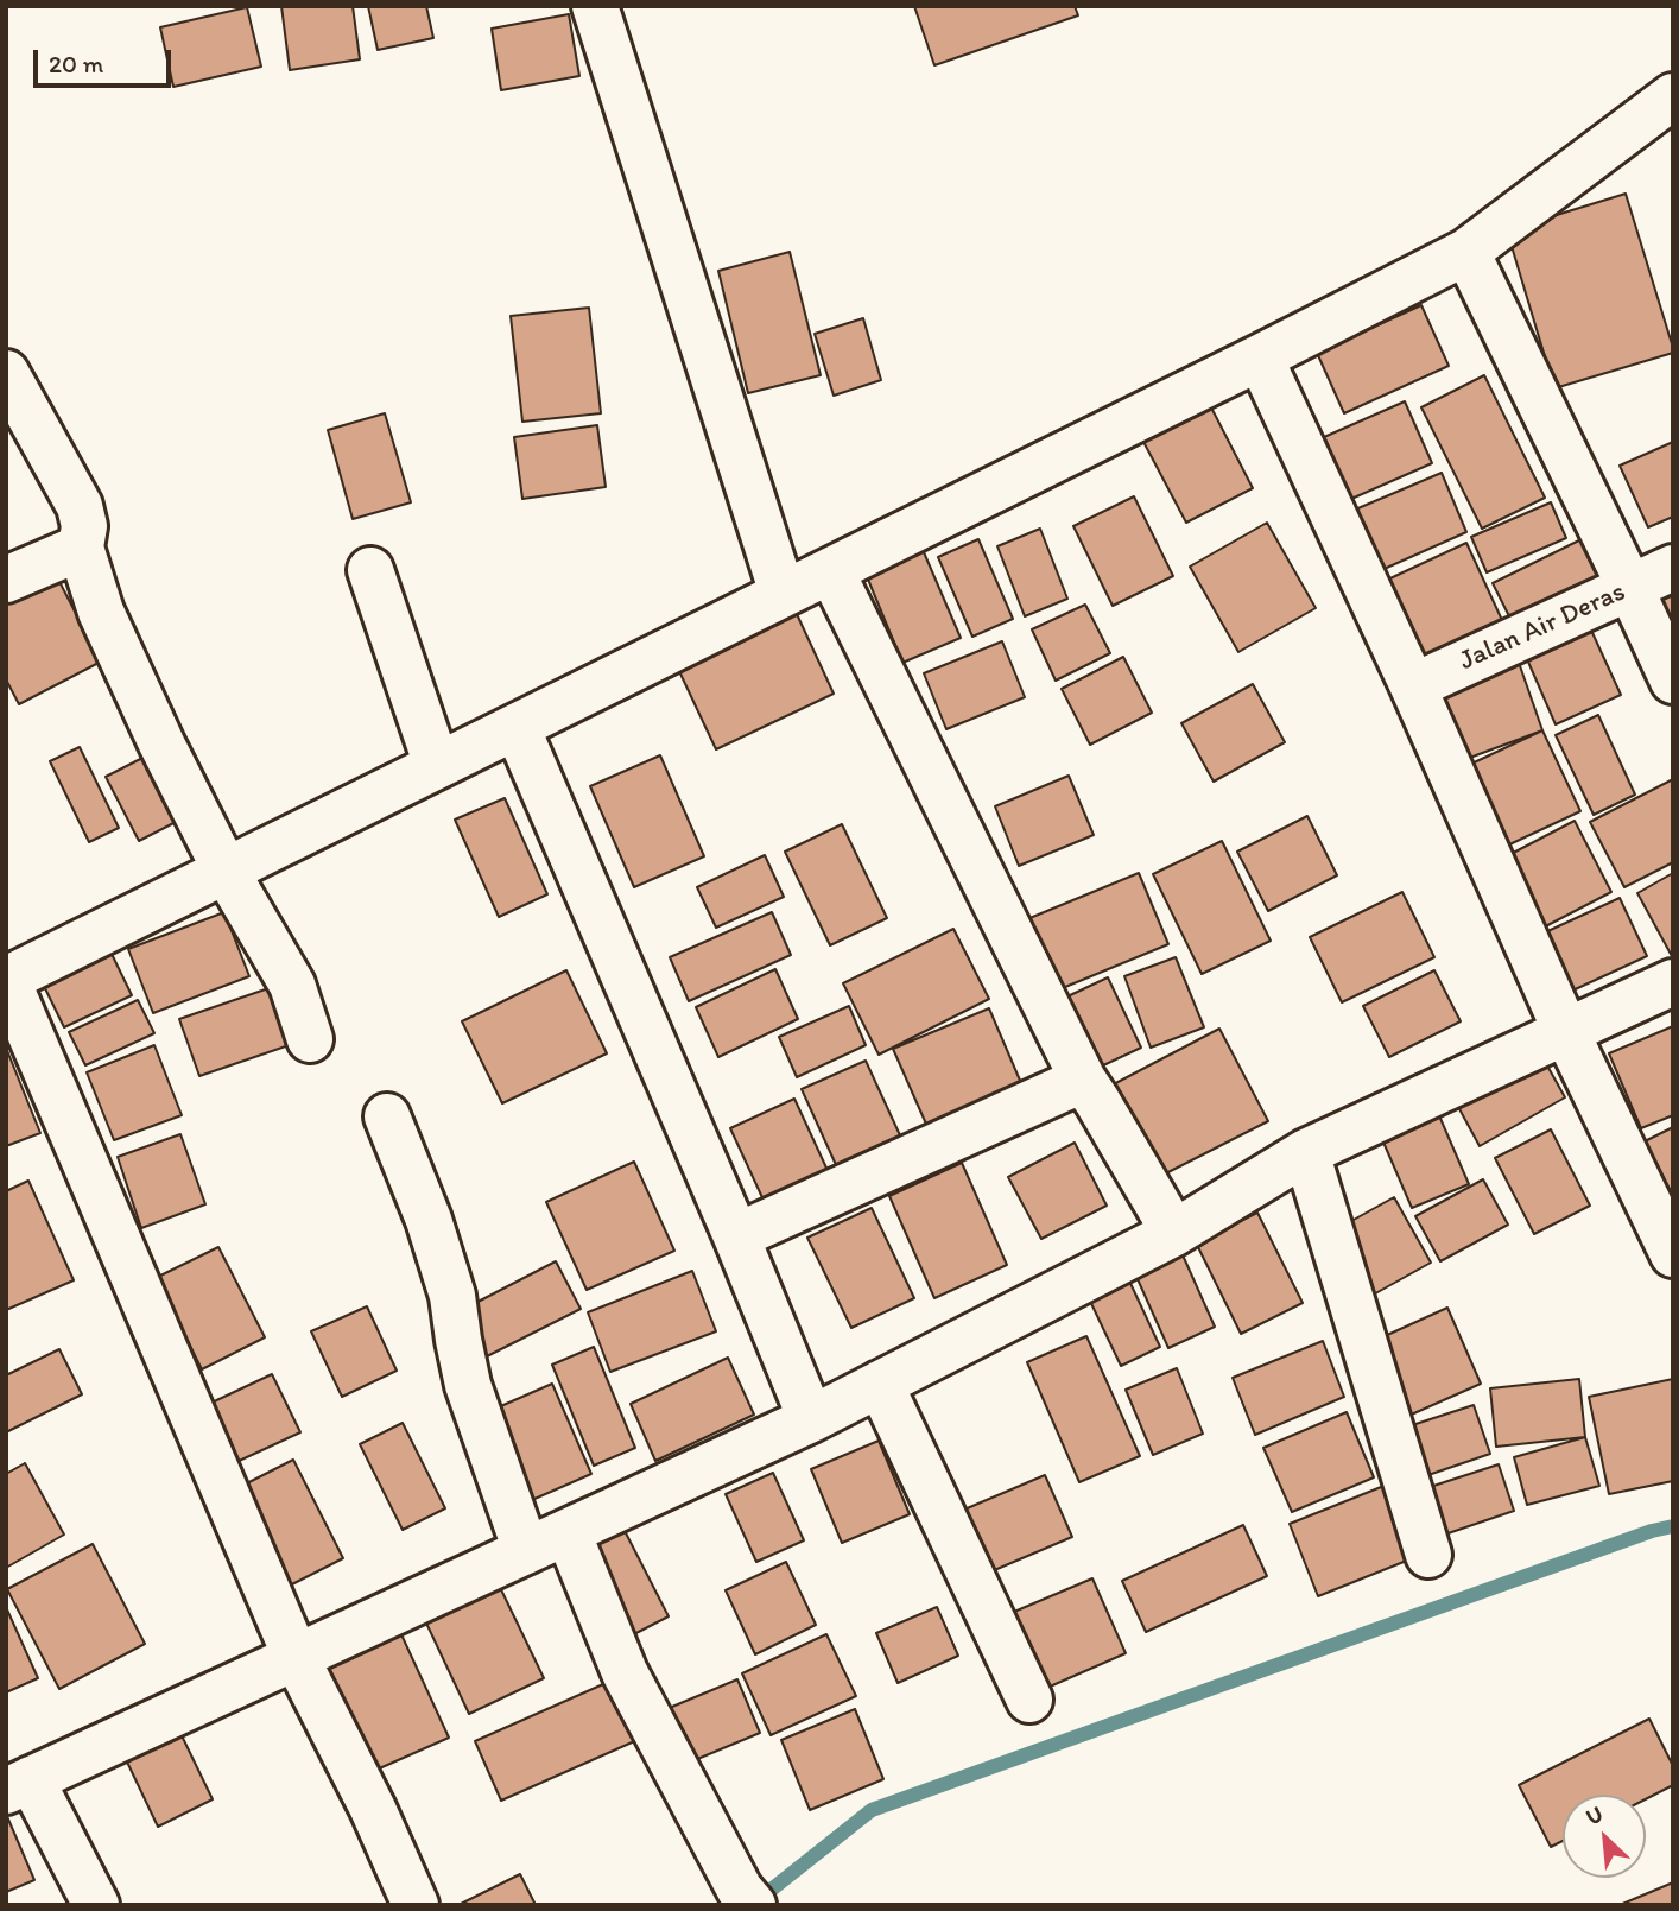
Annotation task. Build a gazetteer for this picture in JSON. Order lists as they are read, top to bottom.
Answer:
{
  "streets": {
    "street": ["Jalan Air Deras"]
  },
  "scale_bar": "20 m",
  "north": "top left"
}
